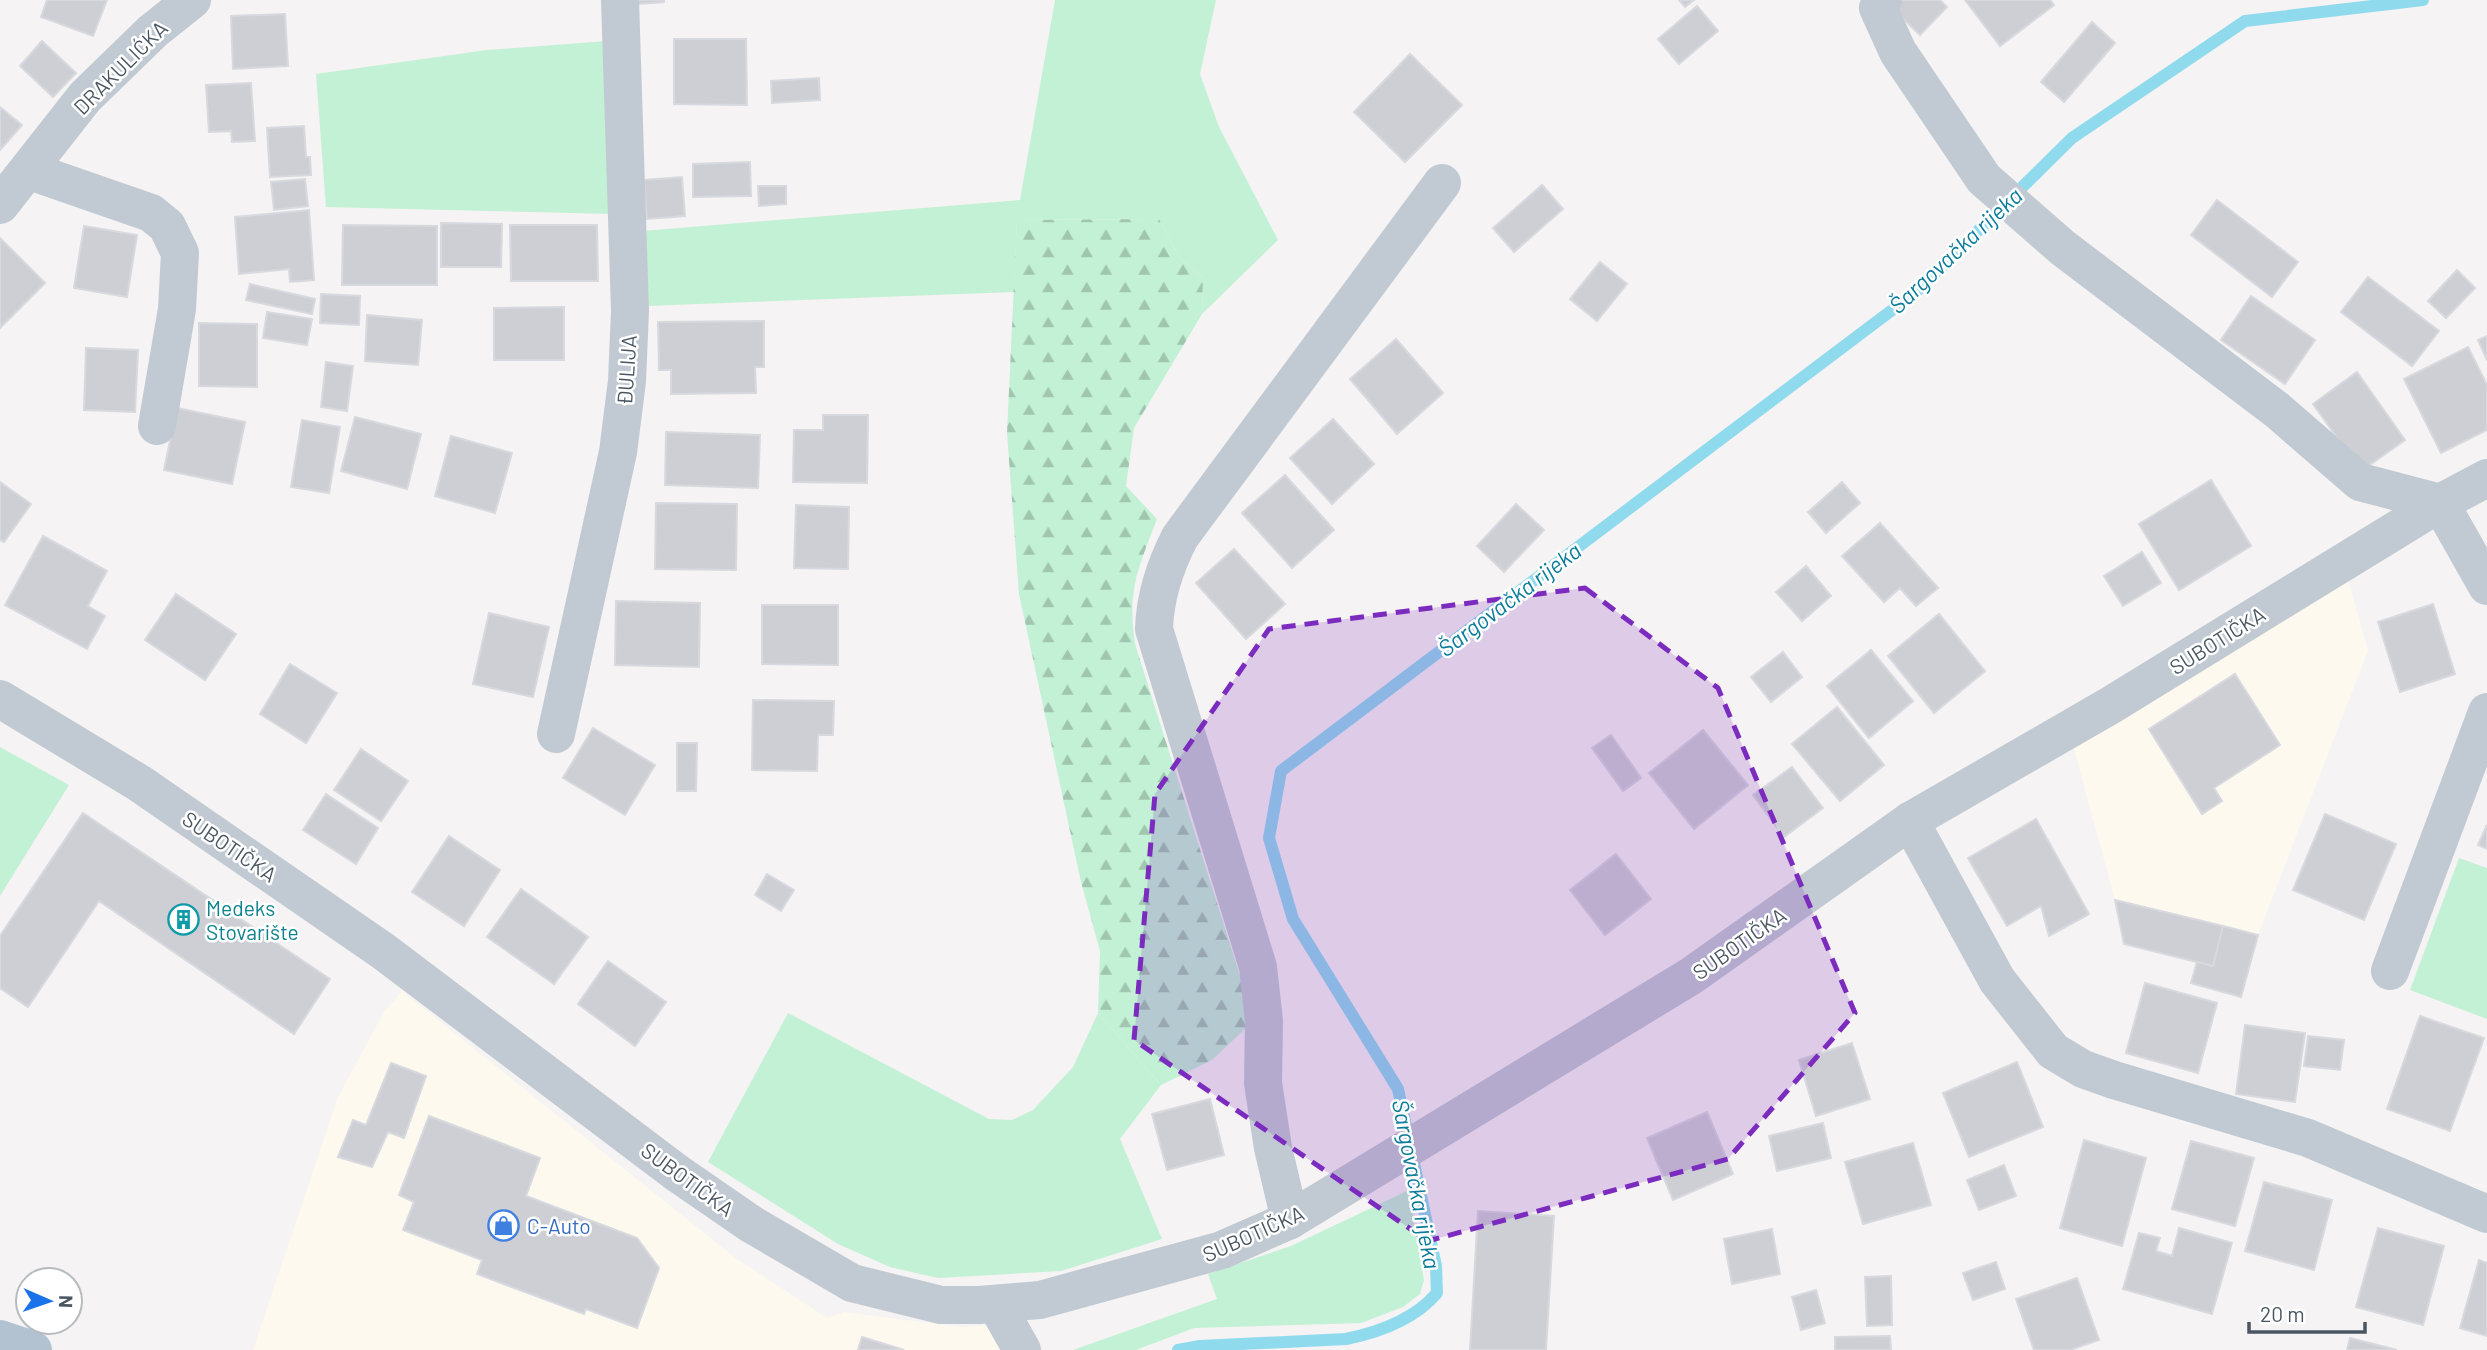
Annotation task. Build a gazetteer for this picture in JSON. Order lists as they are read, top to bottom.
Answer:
{
  "streets": {
    "street": ["DRAKULIĆKA", "ĐULIJA", "SUBOTIČKA"]
  },
  "water": ["Šargovačka rijeka"],
  "places": {
    "building": ["Medeks Stovarište"],
    "shop": ["C-Auto"]
  },
  "scale_bar": "20 m",
  "north": "right"
}
